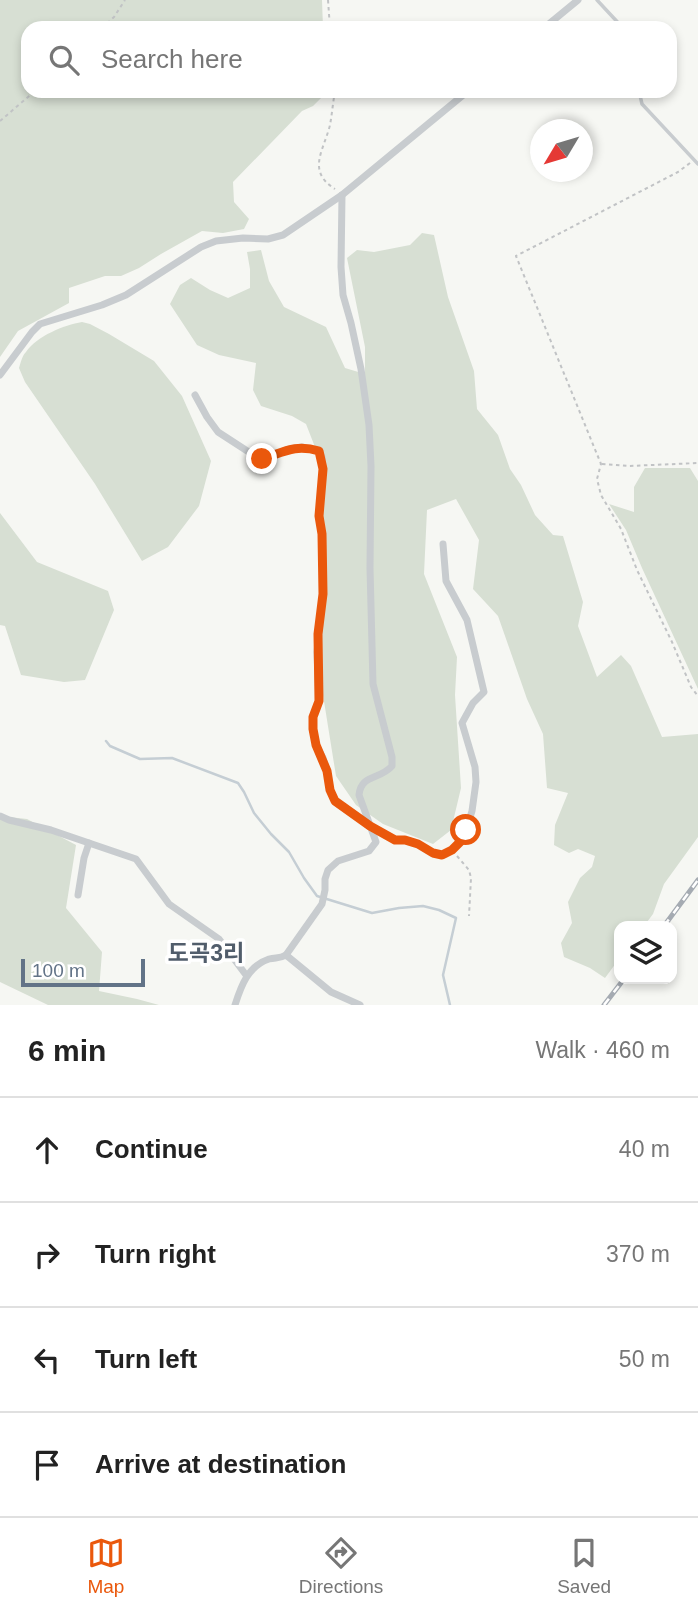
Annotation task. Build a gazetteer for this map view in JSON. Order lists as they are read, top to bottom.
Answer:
{
  "districts": ["도곡3리"],
  "scale_bar": "100 m",
  "north": "bottom left",
  "page": {
    "search": "Search here",
    "scale": "100 m",
    "heading": ["6 min", "Walk · 460 m"],
    "list": [
      ["Continue", "40 m"],
      ["Turn right", "370 m"],
      ["Turn left", "50 m"],
      "Arrive at destination"
    ],
    "nav": ["Map", "Directions", "Saved"]
  }
}
